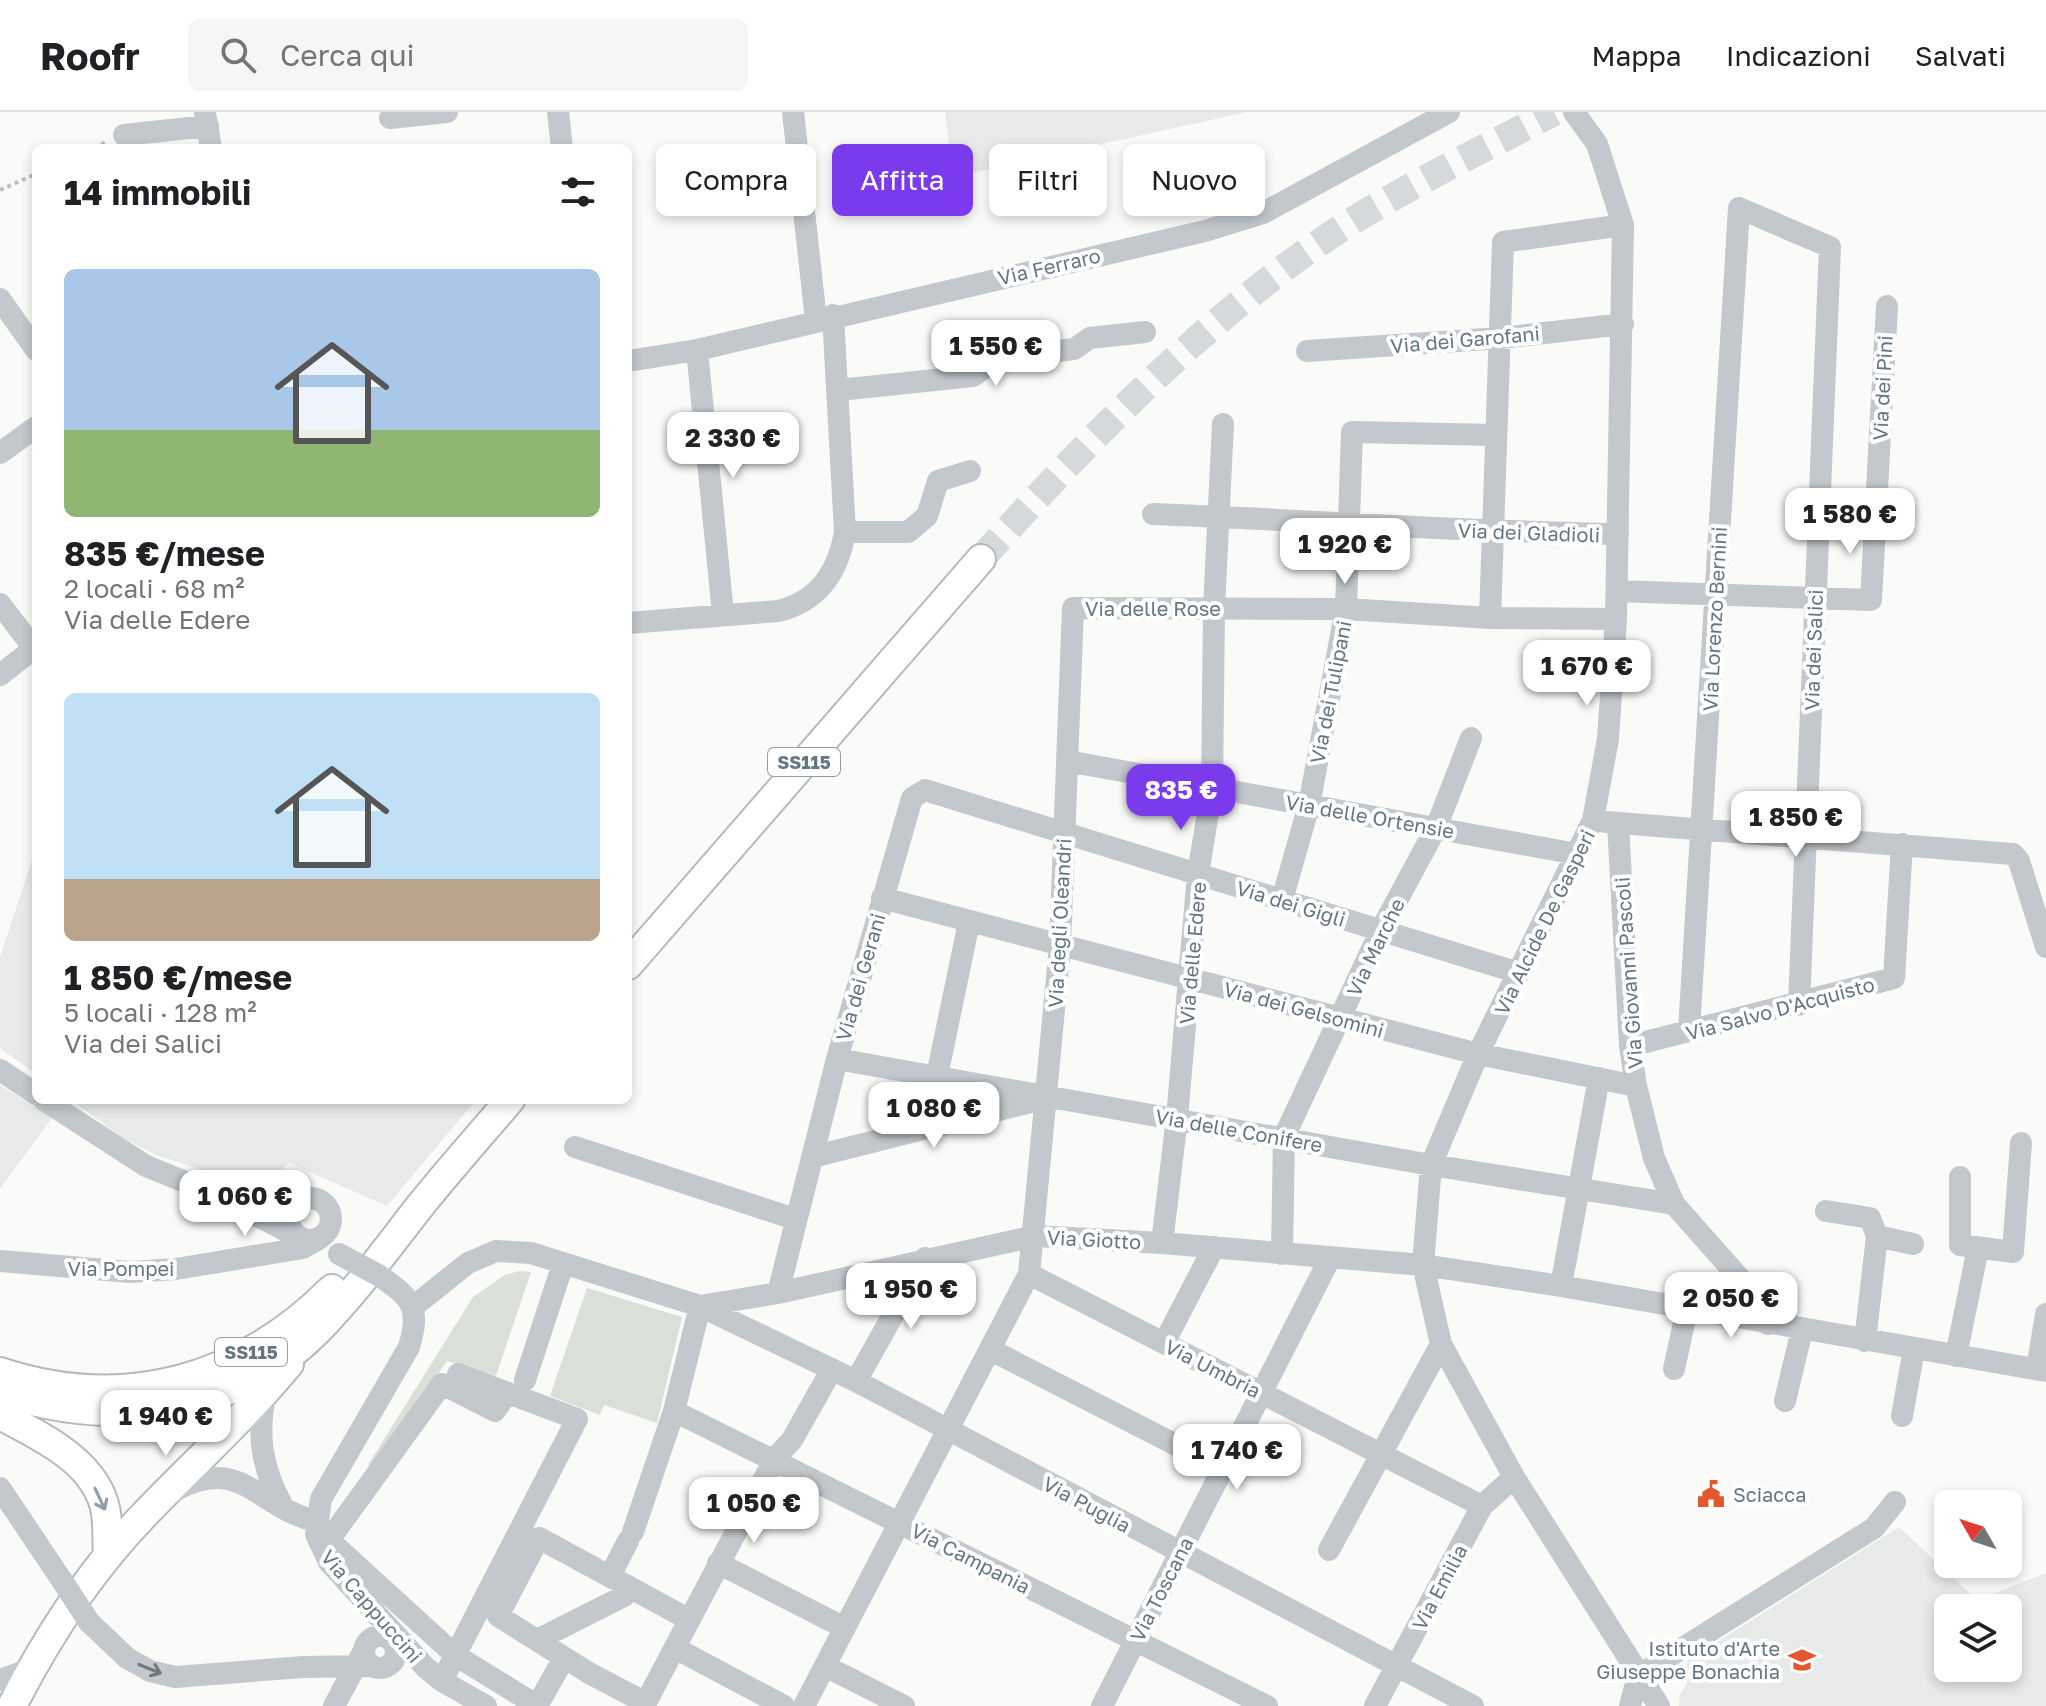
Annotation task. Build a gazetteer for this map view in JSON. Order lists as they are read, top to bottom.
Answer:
{
  "streets": {
    "main road": ["SS115"],
    "street": [
      "Via Ferraro",
      "Via dei Garofani",
      "Via dei Pini",
      "Via dei Gladioli",
      "Via delle Rose",
      "Via Lorenzo Bernini",
      "Via dei Salici",
      "Via dei Tulipani",
      "Via delle Ortensie",
      "Via dei Gigli",
      "Via Alcide De Gasperi",
      "Via degli Oleandri",
      "Via Marche",
      "Via delle Edere",
      "Via Giovanni Pascoli",
      "Via dei Gerani",
      "Via Salvo D'Acquisto",
      "Via dei Gelsomini",
      "Via delle Conifere",
      "Via Giotto",
      "Via Pompei",
      "Via Umbria",
      "Via Puglia",
      "Via Campania",
      "Via Emilia",
      "Via Toscana",
      "Via Cappuccini"
    ]
  },
  "crossings": [
    ["Via dei Garofani", "Via Alcide De Gasperi"],
    ["Via dei Pini", "Via Lorenzo Bernini"],
    ["Via dei Pini", "Via dei Salici"],
    ["Via dei Pini", "Via Alcide De Gasperi"],
    ["Via dei Gladioli", "Via dei Tulipani"],
    ["Via dei Gladioli", "Via Alcide De Gasperi"],
    ["Via dei Gladioli", "Via delle Edere"],
    ["Via delle Rose", "Via dei Tulipani"],
    ["Via delle Rose", "Via Alcide De Gasperi"],
    ["Via delle Rose", "Via degli Oleandri"],
    ["Via delle Rose", "Via delle Edere"],
    ["Via Lorenzo Bernini", "Via dei Salici"],
    ["Via Lorenzo Bernini", "Via Salvo D'Acquisto"],
    ["Via dei Salici", "Via Salvo D'Acquisto"],
    ["Via dei Tulipani", "Via delle Ortensie"],
    ["Via dei Tulipani", "Via dei Gigli"],
    ["Via delle Ortensie", "Via Alcide De Gasperi"],
    ["Via delle Ortensie", "Via degli Oleandri"],
    ["Via delle Ortensie", "Via Marche"],
    ["Via delle Ortensie", "Via delle Edere"],
    ["Via dei Gigli", "Via Alcide De Gasperi"],
    ["Via dei Gigli", "Via degli Oleandri"],
    ["Via dei Gigli", "Via Marche"],
    ["Via dei Gigli", "Via delle Edere"],
    ["Via dei Gigli", "Via dei Gerani"],
    ["Via Alcide De Gasperi", "Via dei Gelsomini"],
    ["Via Alcide De Gasperi", "Via delle Conifere"],
    ["Via Alcide De Gasperi", "Via Giotto"],
    ["Via Alcide De Gasperi", "Via Emilia"],
    ["Via degli Oleandri", "Via dei Gelsomini"],
    ["Via degli Oleandri", "Via delle Conifere"],
    ["Via degli Oleandri", "Via Giotto"],
    ["Via degli Oleandri", "Via Umbria"],
    ["Via degli Oleandri", "Via Puglia"],
    ["Via degli Oleandri", "Via Campania"],
    ["Via Marche", "Via dei Gelsomini"],
    ["Via Marche", "Via delle Conifere"],
    ["Via Marche", "Via Giotto"],
    ["Via delle Edere", "Via dei Gelsomini"],
    ["Via delle Edere", "Via delle Conifere"],
    ["Via delle Edere", "Via Giotto"],
    ["Via Giovanni Pascoli", "Via Salvo D'Acquisto"],
    ["Via Giovanni Pascoli", "Via dei Gelsomini"],
    ["Via Giovanni Pascoli", "Via delle Conifere"],
    ["Via Giovanni Pascoli", "Via Giotto"],
    ["Via dei Gerani", "Via dei Gelsomini"],
    ["Via dei Gerani", "Via delle Conifere"],
    ["Via dei Gerani", "Via Giotto"],
    ["Via Giotto", "Via Puglia"],
    ["Via Giotto", "Via Toscana"],
    ["Via Umbria", "Via Emilia"],
    ["Via Umbria", "Via Toscana"],
    ["Via Puglia", "Via Emilia"],
    ["Via Puglia", "Via Toscana"],
    ["Via Campania", "Via Toscana"]
  ],
  "places": {
    "public building": ["Sciacca"],
    "school or university": ["Istituto d'Arte Giuseppe Bonachia"]
  },
  "north": "top left",
  "page": {
    "header": "Roofr",
    "search": "Cerca qui",
    "nav": ["Mappa", "Indicazioni", "Salvati"],
    "chip": [
      "Compra",
      "Affitta",
      "Filtri",
      "Nuovo"
    ],
    "heading": "14 immobili",
    "list": [
      {
        "name": "835 €/mese",
        "note": "2 locali · 68 m² · Via delle Edere"
      },
      {
        "name": "1 850 €/mese",
        "note": "5 locali · 128 m² · Via dei Salici"
      }
    ],
    "price": [
      "1 550 €",
      "2 330 €",
      "1 580 €",
      "1 920 €",
      "1 670 €",
      "835 €",
      "1 850 €",
      "1 080 €",
      "1 060 €",
      "1 950 €",
      "2 050 €",
      "1 940 €",
      "1 740 €",
      "1 050 €"
    ]
  }
}
